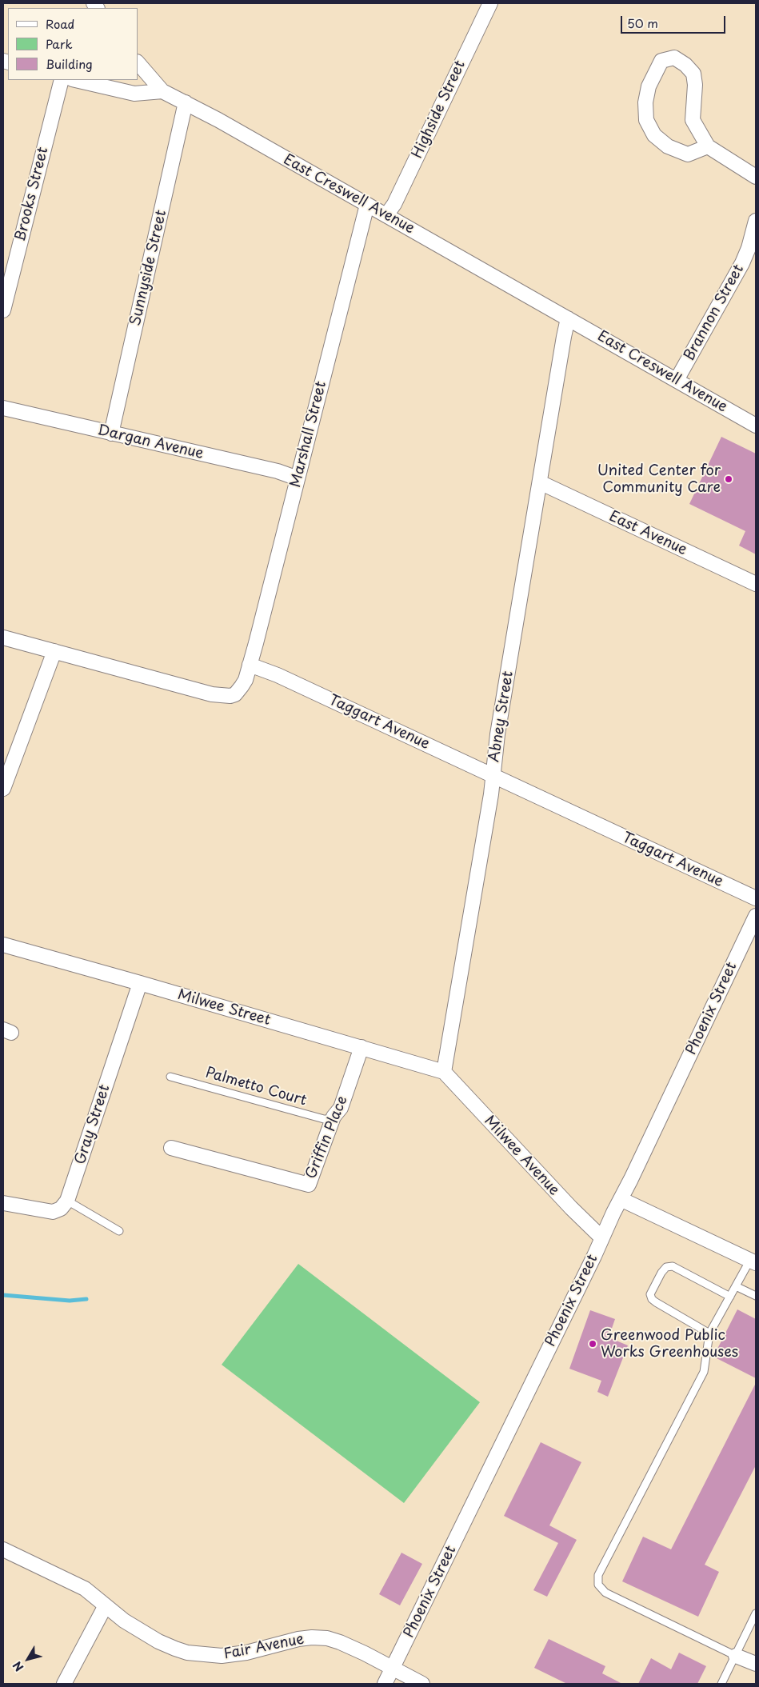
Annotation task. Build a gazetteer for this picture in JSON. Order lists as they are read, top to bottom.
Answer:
{
  "streets": {
    "street": [
      "Highside Street",
      "Brooks Street",
      "East Creswell Avenue",
      "Sunnyside Street",
      "Brannon Street",
      "Marshall Street",
      "Dargan Avenue",
      "East Avenue",
      "Abney Street",
      "Taggart Avenue",
      "Milwee Street",
      "Phoenix Street",
      "Gray Street",
      "Griffin Place",
      "Milwee Avenue",
      "Fair Avenue"
    ],
    "lane": ["Palmetto Court"]
  },
  "crossings": [
    ["Highside Street", "East Creswell Avenue"],
    ["East Creswell Avenue", "Sunnyside Street"],
    ["East Creswell Avenue", "Brannon Street"],
    ["East Creswell Avenue", "Marshall Street"],
    ["East Creswell Avenue", "Abney Street"],
    ["Sunnyside Street", "Dargan Avenue"],
    ["Marshall Street", "Dargan Avenue"],
    ["Marshall Street", "Taggart Avenue"],
    ["East Avenue", "Abney Street"],
    ["Abney Street", "Taggart Avenue"],
    ["Abney Street", "Milwee Street"],
    ["Abney Street", "Milwee Avenue"],
    ["Milwee Street", "Gray Street"],
    ["Milwee Street", "Griffin Place"],
    ["Milwee Street", "Milwee Avenue"],
    ["Phoenix Street", "Milwee Avenue"],
    ["Phoenix Street", "Fair Avenue"],
    ["Palmetto Court", "Griffin Place"]
  ],
  "places": ["United Center for Community Care", "Greenwood Public Works Greenhouses"],
  "legend": ["Road", "Park", "Building"],
  "scale_bar": "50 m",
  "north": "bottom left"
}
